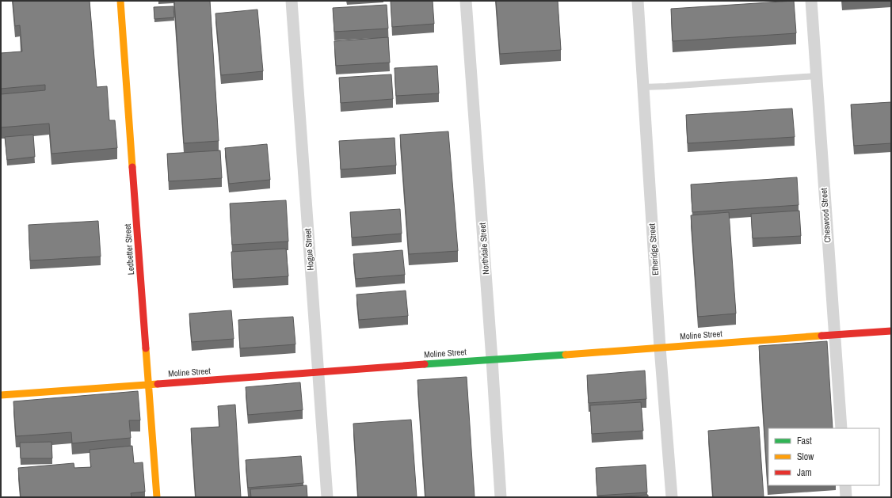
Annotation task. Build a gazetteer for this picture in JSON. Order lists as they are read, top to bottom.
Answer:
{
  "streets": {
    "street": [
      "Cheswood Street",
      "Northdale Street",
      "Ledbetter Street",
      "Hogue Street",
      "Etheridge Street",
      "Moline Street"
    ]
  },
  "crossings": [
    ["Cheswood Street", "Moline Street"],
    ["Northdale Street", "Moline Street"],
    ["Ledbetter Street", "Moline Street"],
    ["Hogue Street", "Moline Street"],
    ["Etheridge Street", "Moline Street"]
  ],
  "legend": ["Fast", "Slow", "Jam"]
}
